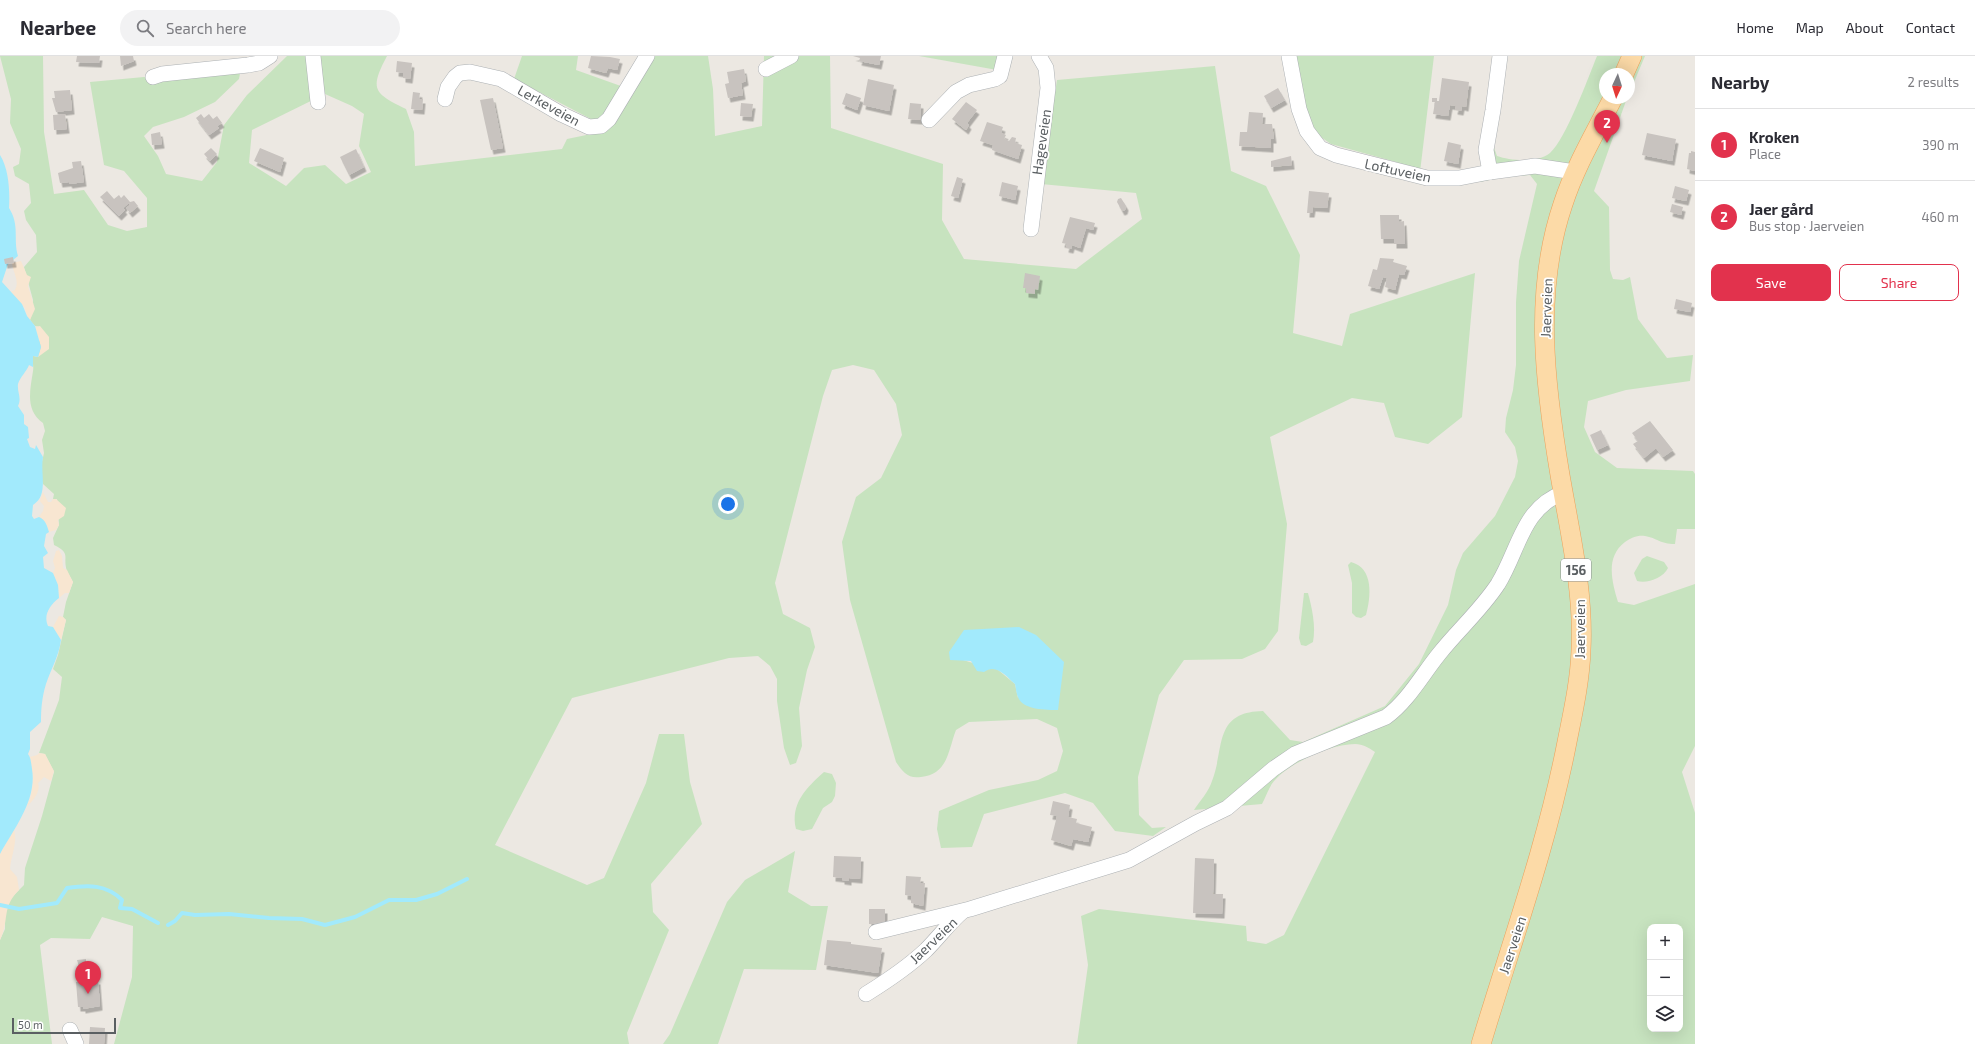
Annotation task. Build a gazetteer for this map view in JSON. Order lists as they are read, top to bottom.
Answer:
{
  "streets": {
    "main road": ["Jaerveien", "156"],
    "street": ["Lerkeveien", "Hageveien", "Loftuveien"]
  },
  "crossings": [
    ["Loftuveien", "Jaerveien"]
  ],
  "scale_bar": "50 m",
  "north": "bottom",
  "page": {
    "header": "Nearbee",
    "search": "Search here",
    "nav": [
      "Home",
      "Map",
      "About",
      "Contact"
    ],
    "heading": ["Nearby", "2 results"],
    "list": [
      {
        "mark": "1",
        "name": "Kroken",
        "note": "Place",
        "value": "390 m"
      },
      {
        "mark": "2",
        "name": "Jaer gård",
        "note": "Bus stop · Jaerveien",
        "value": "460 m"
      }
    ],
    "pins": ["2", "1"],
    "buttons": ["Save", "Share"],
    "map_buttons": ["+", "−"],
    "scale": "50 m"
  }
}
